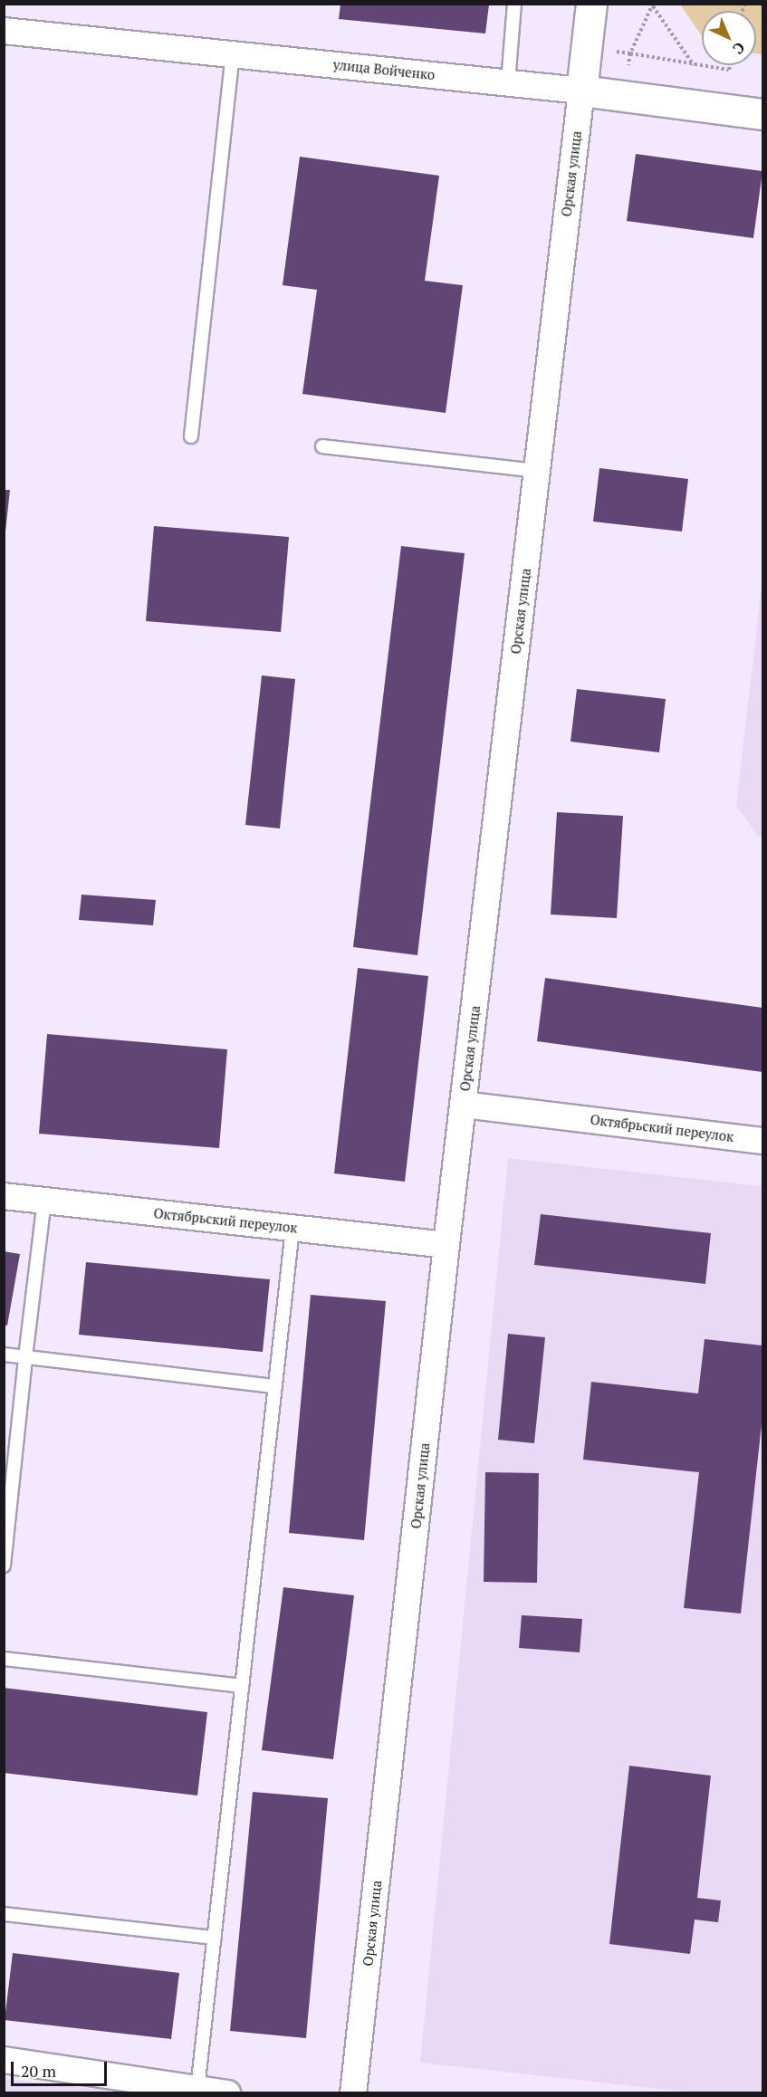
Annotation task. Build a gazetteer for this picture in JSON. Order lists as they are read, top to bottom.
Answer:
{
  "streets": {
    "street": ["улица Войченко", "Орская улица", "Октябрьский переулок"]
  },
  "crossings": [
    ["улица Войченко", "Орская улица"],
    ["Орская улица", "Октябрьский переулок"]
  ],
  "scale_bar": "20 m",
  "north": "bottom right"
}
